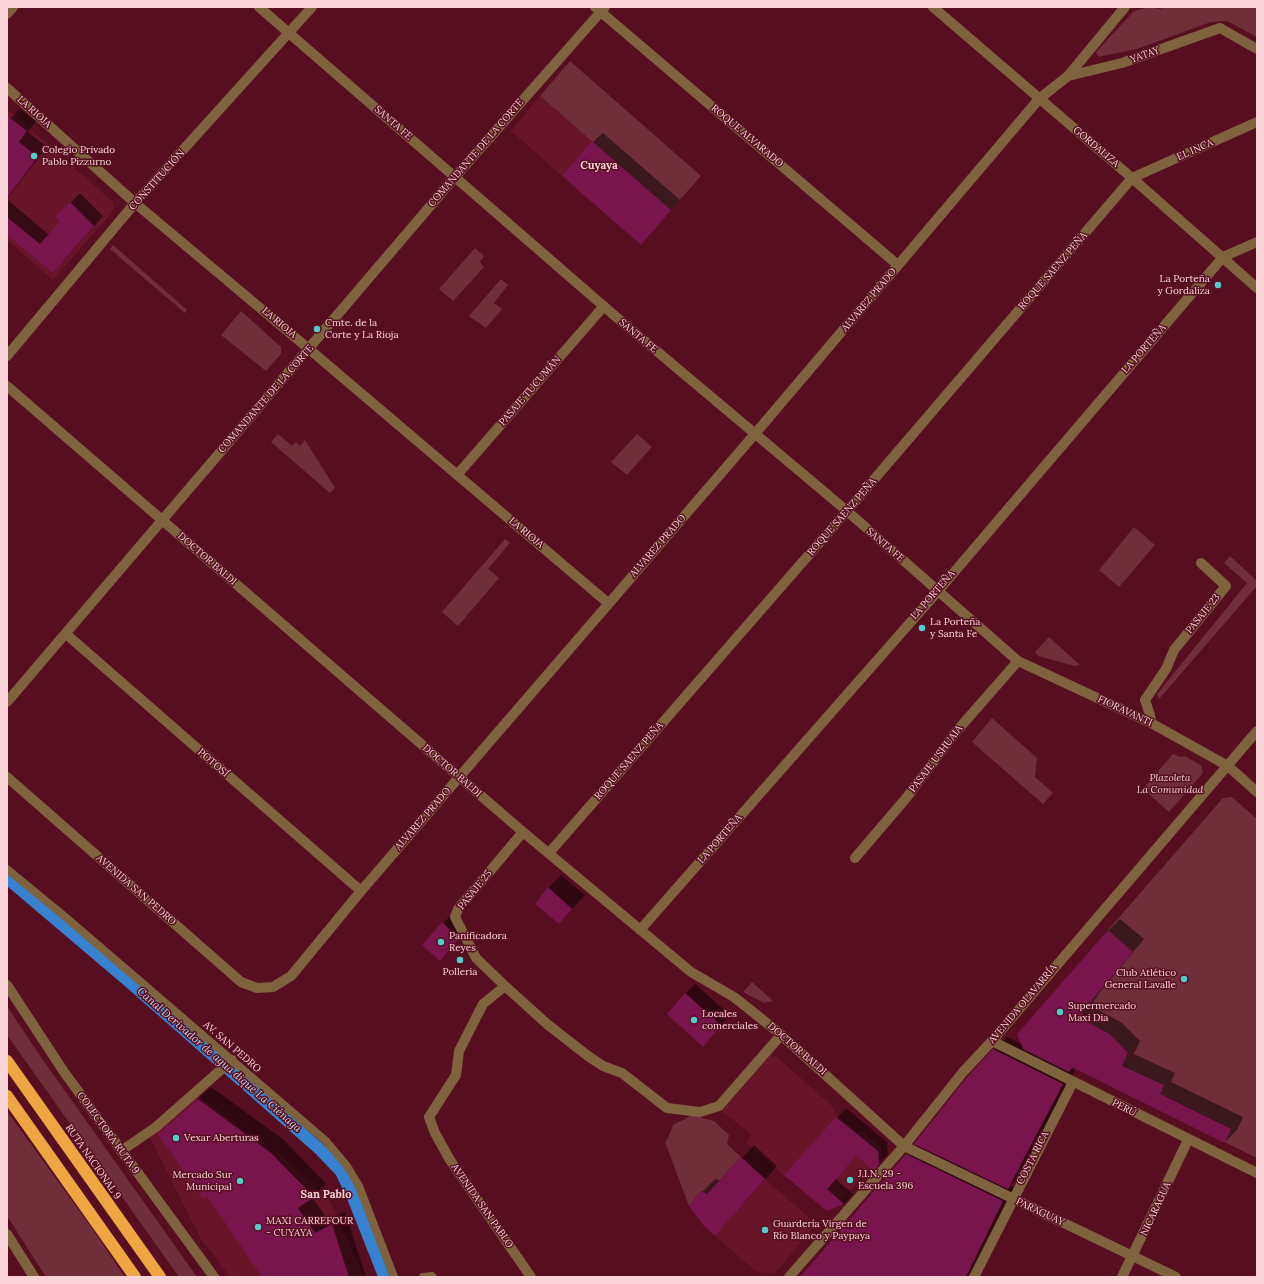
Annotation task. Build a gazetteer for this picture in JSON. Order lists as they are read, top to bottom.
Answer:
{
  "streets": {
    "highway": ["RUTA NACIONAL 9"],
    "street": [
      "YATAY",
      "LA RIOJA",
      "SANTA FE",
      "ROQUE ALVARADO",
      "GORDALIZA",
      "EL INCA",
      "COMANDANTE DE LA CORTE",
      "CONSTITUCIÓN",
      "ROQUE SAENZ PEÑA",
      "ALVAREZ PRADO",
      "LA PORTEÑA",
      "PASAJE TUCUMÁN",
      "DOCTOR BALDI",
      "PASAJE 23",
      "FIORAVANTI",
      "PASAJE USHUAIA",
      "POTOSÍ",
      "AVENIDA SAN PEDRO",
      "PASAJE 25",
      "AVENIDA OLAVARRÍA",
      "PERÚ",
      "COLECTORA RUTA 9",
      "COSTA RICA",
      "AVENIDA SAN PABLO",
      "NICARAGUA",
      "PARAGUAY"
    ],
    "lane": ["AV. SAN PEDRO"]
  },
  "crossings": [
    ["YATAY", "ALVAREZ PRADO"],
    ["LA RIOJA", "COMANDANTE DE LA CORTE"],
    ["LA RIOJA", "CONSTITUCIÓN"],
    ["LA RIOJA", "ALVAREZ PRADO"],
    ["LA RIOJA", "PASAJE TUCUMÁN"],
    ["SANTA FE", "COMANDANTE DE LA CORTE"],
    ["SANTA FE", "CONSTITUCIÓN"],
    ["SANTA FE", "ROQUE SAENZ PEÑA"],
    ["SANTA FE", "ALVAREZ PRADO"],
    ["SANTA FE", "LA PORTEÑA"],
    ["SANTA FE", "PASAJE TUCUMÁN"],
    ["SANTA FE", "FIORAVANTI"],
    ["SANTA FE", "PASAJE USHUAIA"],
    ["ROQUE ALVARADO", "COMANDANTE DE LA CORTE"],
    ["ROQUE ALVARADO", "ALVAREZ PRADO"],
    ["GORDALIZA", "EL INCA"],
    ["GORDALIZA", "ROQUE SAENZ PEÑA"],
    ["GORDALIZA", "ALVAREZ PRADO"],
    ["GORDALIZA", "LA PORTEÑA"],
    ["EL INCA", "ROQUE SAENZ PEÑA"],
    ["COMANDANTE DE LA CORTE", "DOCTOR BALDI"],
    ["COMANDANTE DE LA CORTE", "POTOSÍ"],
    ["ROQUE SAENZ PEÑA", "DOCTOR BALDI"],
    ["ALVAREZ PRADO", "DOCTOR BALDI"],
    ["ALVAREZ PRADO", "POTOSÍ"],
    ["ALVAREZ PRADO", "AVENIDA SAN PEDRO"],
    ["LA PORTEÑA", "DOCTOR BALDI"],
    ["DOCTOR BALDI", "PASAJE 25"],
    ["DOCTOR BALDI", "AVENIDA OLAVARRÍA"],
    ["DOCTOR BALDI", "PARAGUAY"],
    ["PASAJE 23", "FIORAVANTI"],
    ["FIORAVANTI", "PASAJE USHUAIA"],
    ["FIORAVANTI", "AVENIDA OLAVARRÍA"],
    ["PASAJE 25", "AVENIDA SAN PABLO"],
    ["AVENIDA OLAVARRÍA", "PERÚ"],
    ["AVENIDA OLAVARRÍA", "PARAGUAY"],
    ["PERÚ", "COSTA RICA"],
    ["PERÚ", "NICARAGUA"],
    ["COSTA RICA", "PARAGUAY"],
    ["NICARAGUA", "PARAGUAY"]
  ],
  "districts": ["Cuyaya", "San Pablo"],
  "water": ["Canal Derivador de agua dique La Ciénaga"],
  "parks": ["Plazoleta La Comunidad"],
  "places": [
    "Colegio Privado Pablo Pizzurno",
    "La Porteña y Gordaliza",
    "Cmte. de la Corte y La Rioja",
    "La Porteña y Santa Fe",
    "Panificadora Reyes",
    "Polleria",
    "Club Atlético General Lavalle",
    "Supermercado Maxi Dia",
    "Locales comerciales",
    "Vexar Aberturas",
    "J.I.N. 29 - Escuela 396",
    "Mercado Sur Municipal",
    "MAXI CARREFOUR - CUYAYA",
    "Guardería Virgen de Río Blanco y Paypaya"
  ]
}
